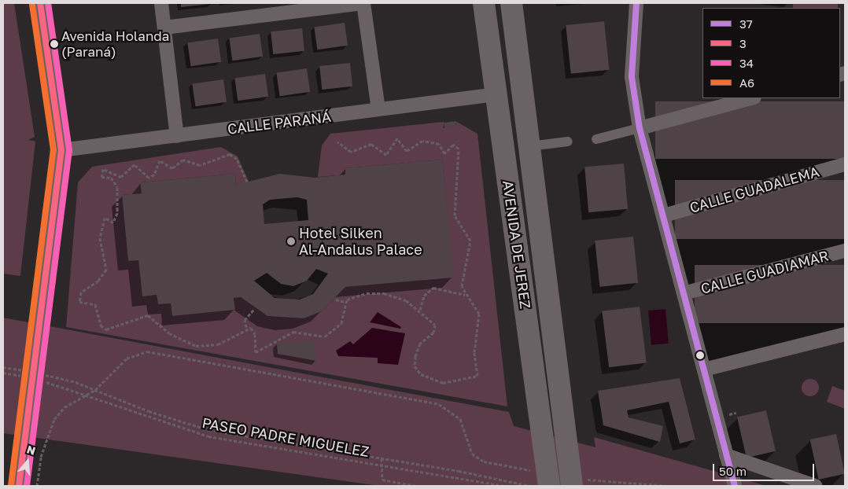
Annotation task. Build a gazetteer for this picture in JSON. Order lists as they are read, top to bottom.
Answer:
{
  "streets": {
    "main road": ["AVENIDA DE JEREZ"],
    "street": ["CALLE PARANÁ", "CALLE GUADALEMA", "CALLE GUADIAMAR"],
    "path": ["PASEO PADRE MIGUELEZ"]
  },
  "crossings": [
    ["CALLE PARANÁ", "AVENIDA DE JEREZ"]
  ],
  "places": ["Avenida Holanda (Paraná)", "Hotel Silken Al-Andalus Palace"],
  "lines": [
    "transit line 37",
    "transit line 3",
    "transit line 34",
    "transit line A6"
  ],
  "legend": [
    "37",
    "3",
    "34",
    "A6"
  ],
  "scale_bar": "50 m",
  "north": "top"
}
